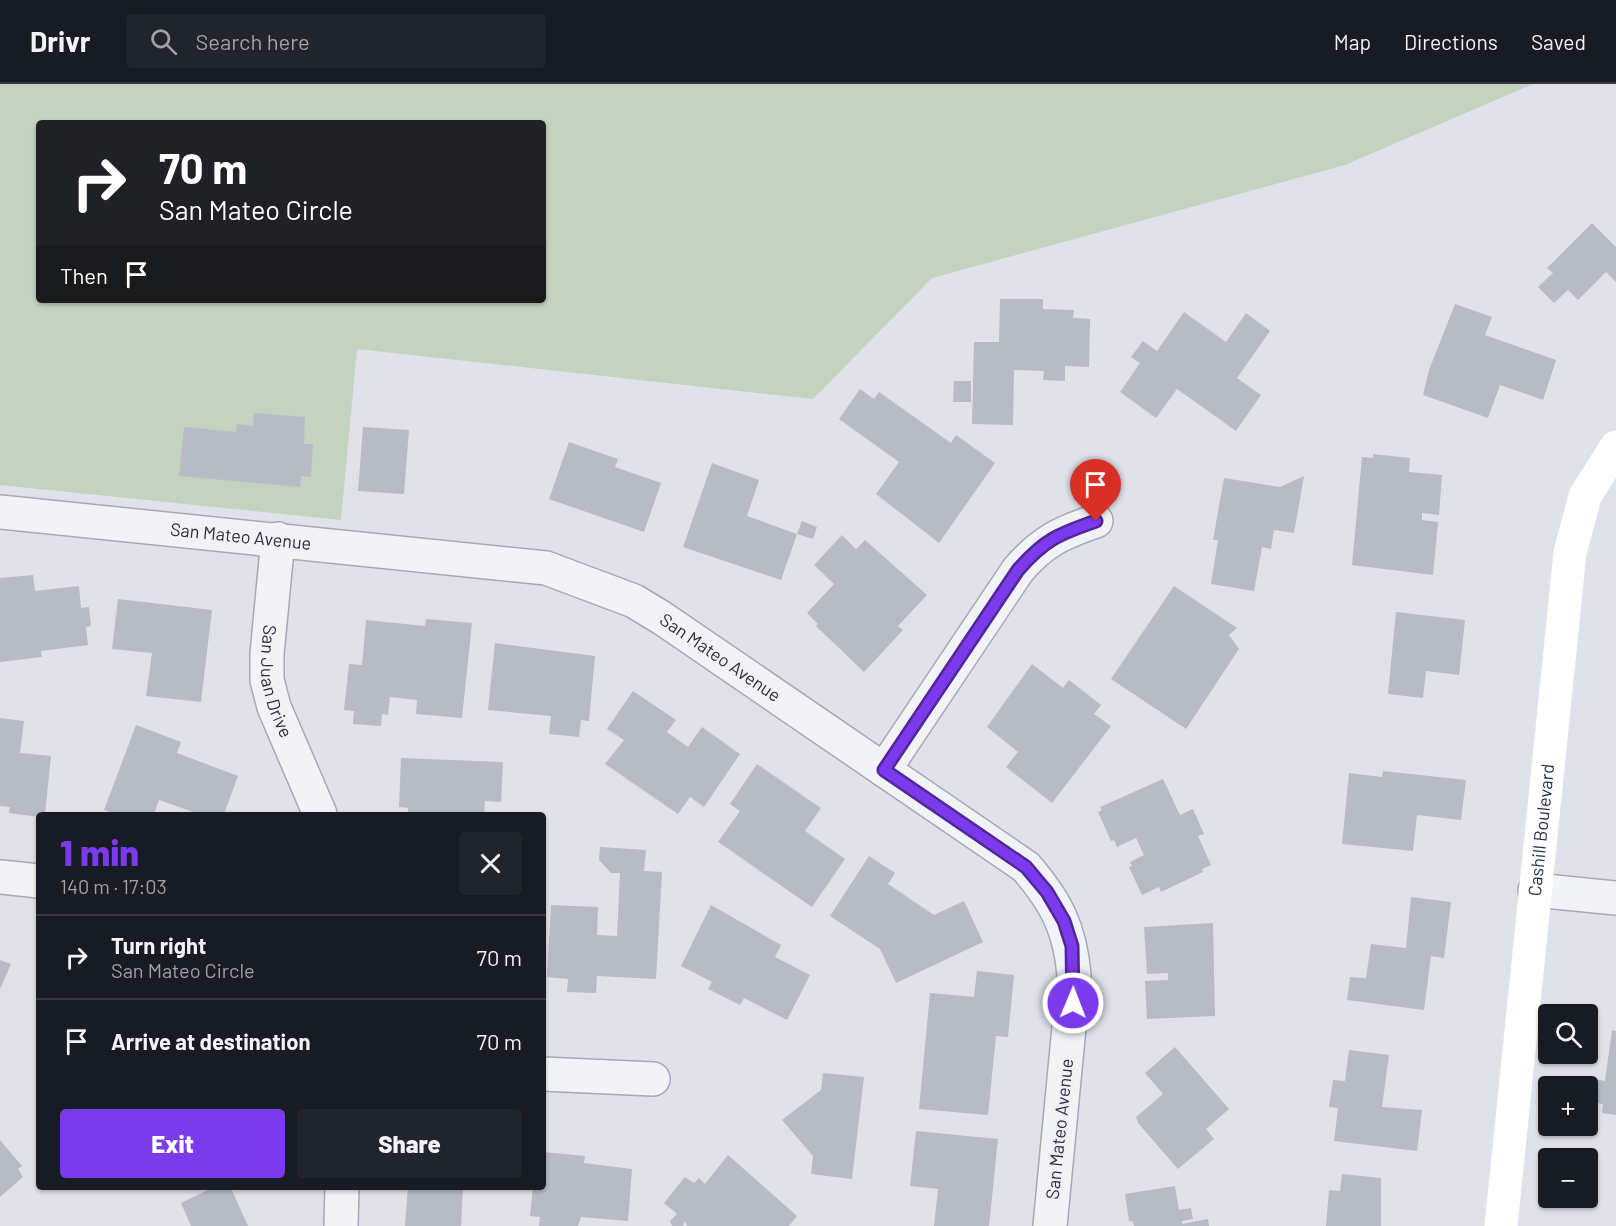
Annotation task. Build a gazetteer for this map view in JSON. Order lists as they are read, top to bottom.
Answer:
{
  "streets": {
    "street": ["San Mateo Avenue", "San Juan Drive", "Cashill Boulevard"]
  },
  "crossings": [
    ["San Mateo Avenue", "San Juan Drive"]
  ],
  "page": {
    "header": "Drivr",
    "search": "Search here",
    "nav": ["Map", "Directions", "Saved"],
    "turn": ["70 m", "San Mateo Circle"],
    "then": "Then",
    "heading": ["1 min", "140 m · 17:03"],
    "list": [
      {
        "name": "Turn right",
        "note": "San Mateo Circle",
        "value": "70 m"
      },
      {
        "name": "Arrive at destination",
        "value": "70 m"
      }
    ],
    "map_buttons": ["+", "−"],
    "buttons": ["Exit", "Share"]
  }
}
